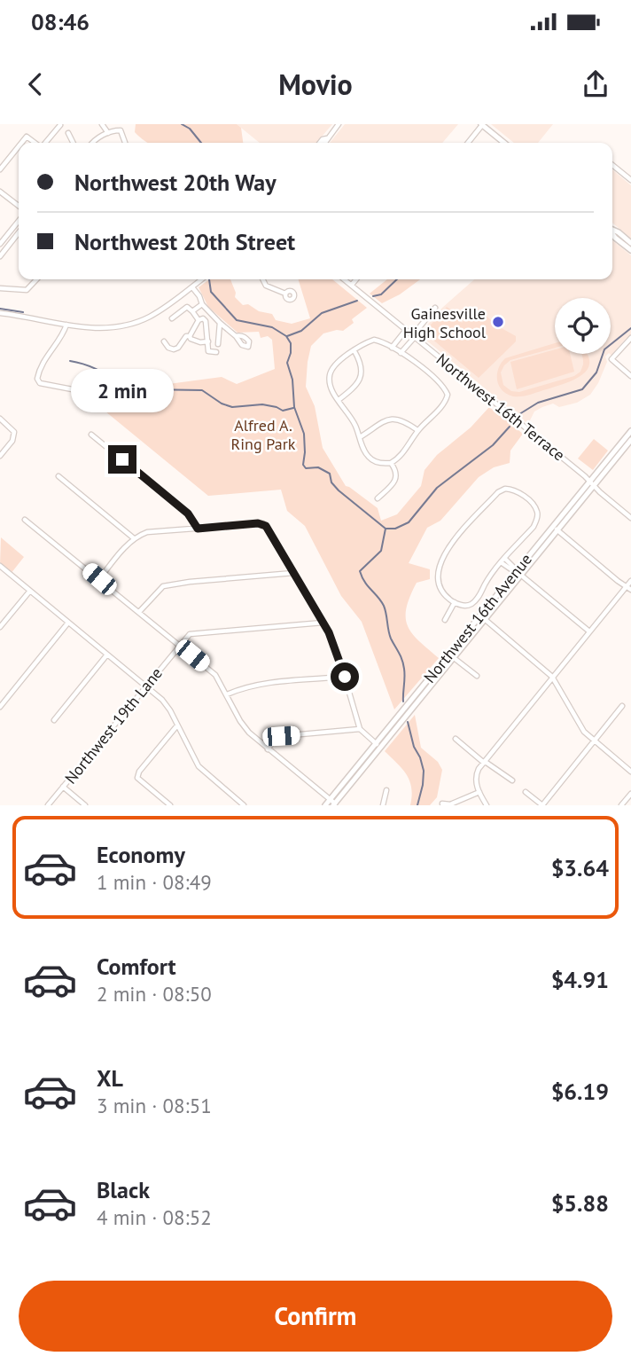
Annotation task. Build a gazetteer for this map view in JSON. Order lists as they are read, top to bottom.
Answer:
{
  "streets": {
    "main road": ["Northwest 16th Avenue"],
    "street": ["Northwest 16th Terrace", "Northwest 19th Lane"]
  },
  "crossings": [
    ["Northwest 16th Terrace", "Northwest 16th Avenue"]
  ],
  "parks": ["Alfred A. Ring Park"],
  "places": ["Gainesville High School"],
  "page": {
    "status": "08:46",
    "header": "Movio",
    "banner": ["Northwest 20th Way", "Northwest 20th Street"],
    "bubble": "2 min",
    "list": [
      {
        "name": "Economy",
        "note": "1 min · 08:49",
        "value": "$3.64"
      },
      {
        "name": "Comfort",
        "note": "2 min · 08:50",
        "value": "$4.91"
      },
      {
        "name": "XL",
        "note": "3 min · 08:51",
        "value": "$6.19"
      },
      {
        "name": "Black",
        "note": "4 min · 08:52",
        "value": "$5.88"
      }
    ],
    "buttons": "Confirm"
  }
}
